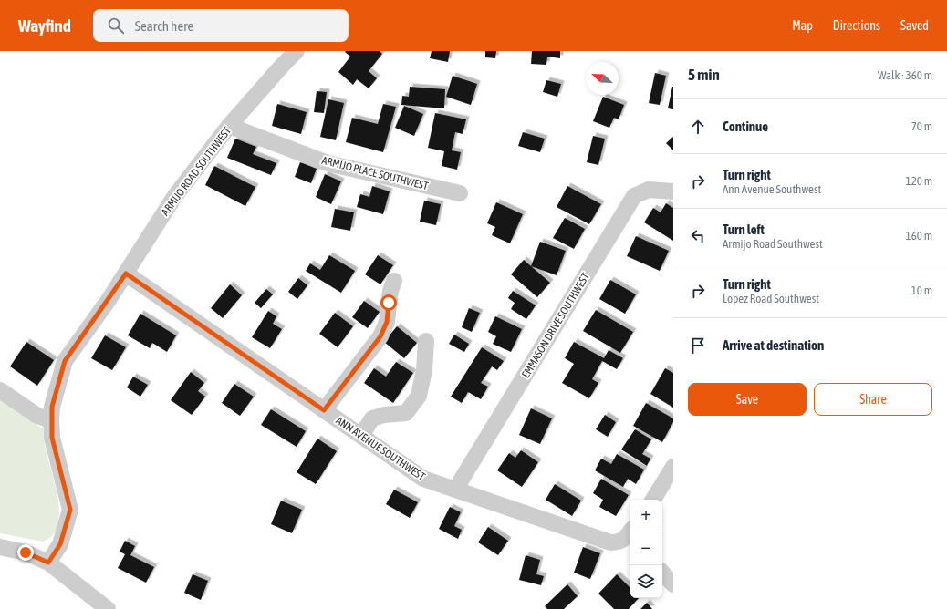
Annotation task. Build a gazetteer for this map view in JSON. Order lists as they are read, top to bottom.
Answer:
{
  "streets": {
    "street": [
      "ARMIJO ROAD SOUTHWEST",
      "ARMIJO PLACE SOUTHWEST",
      "EMMASON DRIVE SOUTHWEST",
      "ANN AVENUE SOUTHWEST"
    ]
  },
  "crossings": [
    ["ARMIJO ROAD SOUTHWEST", "ARMIJO PLACE SOUTHWEST"],
    ["ARMIJO ROAD SOUTHWEST", "ANN AVENUE SOUTHWEST"],
    ["EMMASON DRIVE SOUTHWEST", "ANN AVENUE SOUTHWEST"]
  ],
  "north": "top left",
  "page": {
    "header": "Wayfind",
    "search": "Search here",
    "nav": ["Map", "Directions", "Saved"],
    "heading": ["5 min", "Walk · 360 m"],
    "list": [
      ["Continue", "70 m"],
      ["Turn right", "Ann Avenue Southwest", "120 m"],
      ["Turn left", "Armijo Road Southwest", "160 m"],
      ["Turn right", "Lopez Road Southwest", "10 m"],
      "Arrive at destination"
    ],
    "buttons": ["Save", "Share"],
    "map_buttons": ["+", "−"]
  }
}
